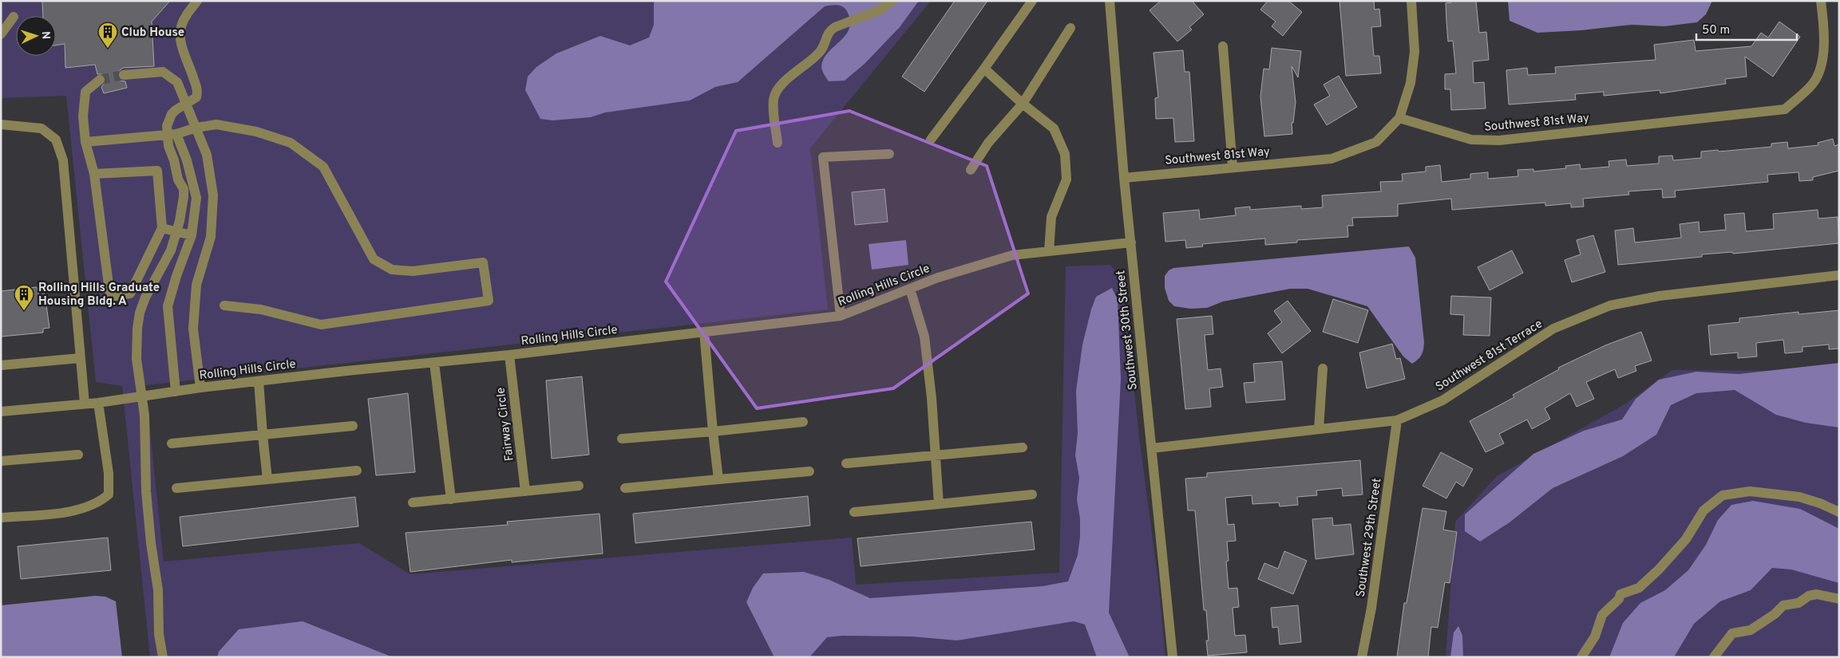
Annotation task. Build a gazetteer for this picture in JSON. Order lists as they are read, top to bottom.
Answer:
{
  "streets": {
    "street": [
      "Southwest 81st Way",
      "Rolling Hills Circle",
      "Southwest 30th Street",
      "Southwest 81st Terrace",
      "Fairway Circle",
      "Southwest 29th Street"
    ]
  },
  "crossings": [
    ["Southwest 81st Way", "Southwest 30th Street"],
    ["Rolling Hills Circle", "Southwest 30th Street"],
    ["Rolling Hills Circle", "Fairway Circle"],
    ["Southwest 30th Street", "Southwest 81st Terrace"],
    ["Southwest 81st Terrace", "Southwest 29th Street"]
  ],
  "places": {
    "building": ["Club House", "Rolling Hills Graduate Housing Bldg. A"]
  },
  "scale_bar": "50 m",
  "north": "right"
}
